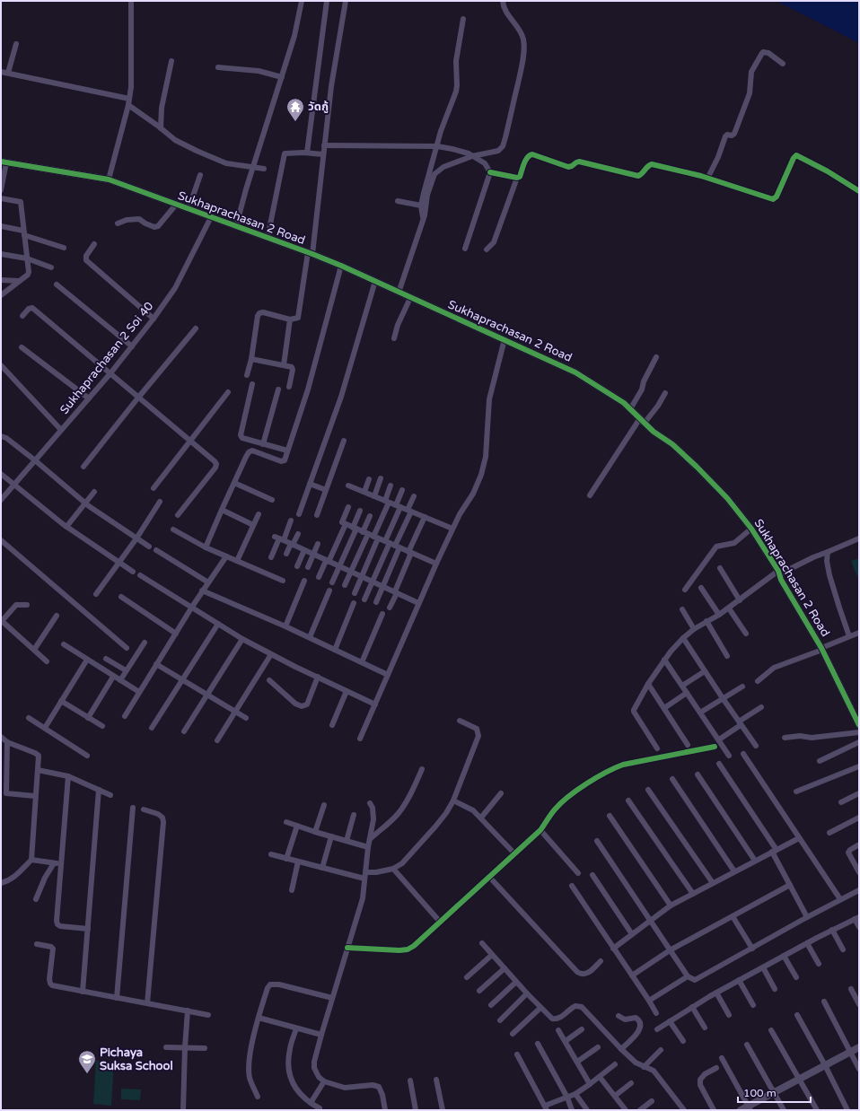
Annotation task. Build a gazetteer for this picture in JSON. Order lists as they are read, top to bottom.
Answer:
{
  "streets": {
    "street": ["Sukhaprachasan 2 Road", "Sukhaprachasan 2 Soi 40"]
  },
  "crossings": [
    ["Sukhaprachasan 2 Road", "Sukhaprachasan 2 Soi 40"]
  ],
  "places": {
    "temple": ["วัดกู้"],
    "school or university": ["Pichaya Suksa School"]
  },
  "scale_bar": "100 m"
}
